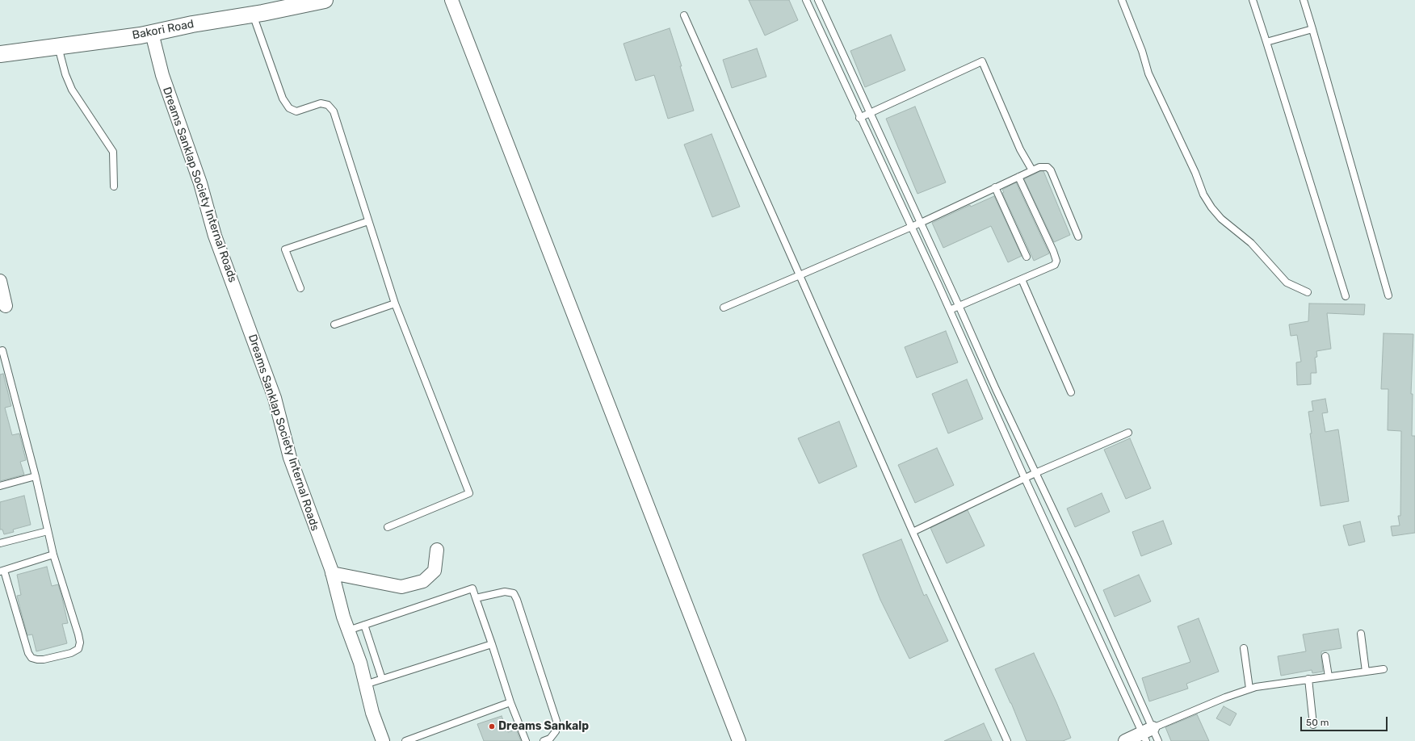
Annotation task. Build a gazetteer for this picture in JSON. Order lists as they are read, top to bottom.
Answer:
{
  "streets": {
    "street": ["Bakori Road", "Dreams Sanklap Society Internal Roads"]
  },
  "crossings": [
    ["Bakori Road", "Dreams Sanklap Society Internal Roads"]
  ],
  "places": ["Dreams Sankalp"],
  "scale_bar": "50 m"
}
